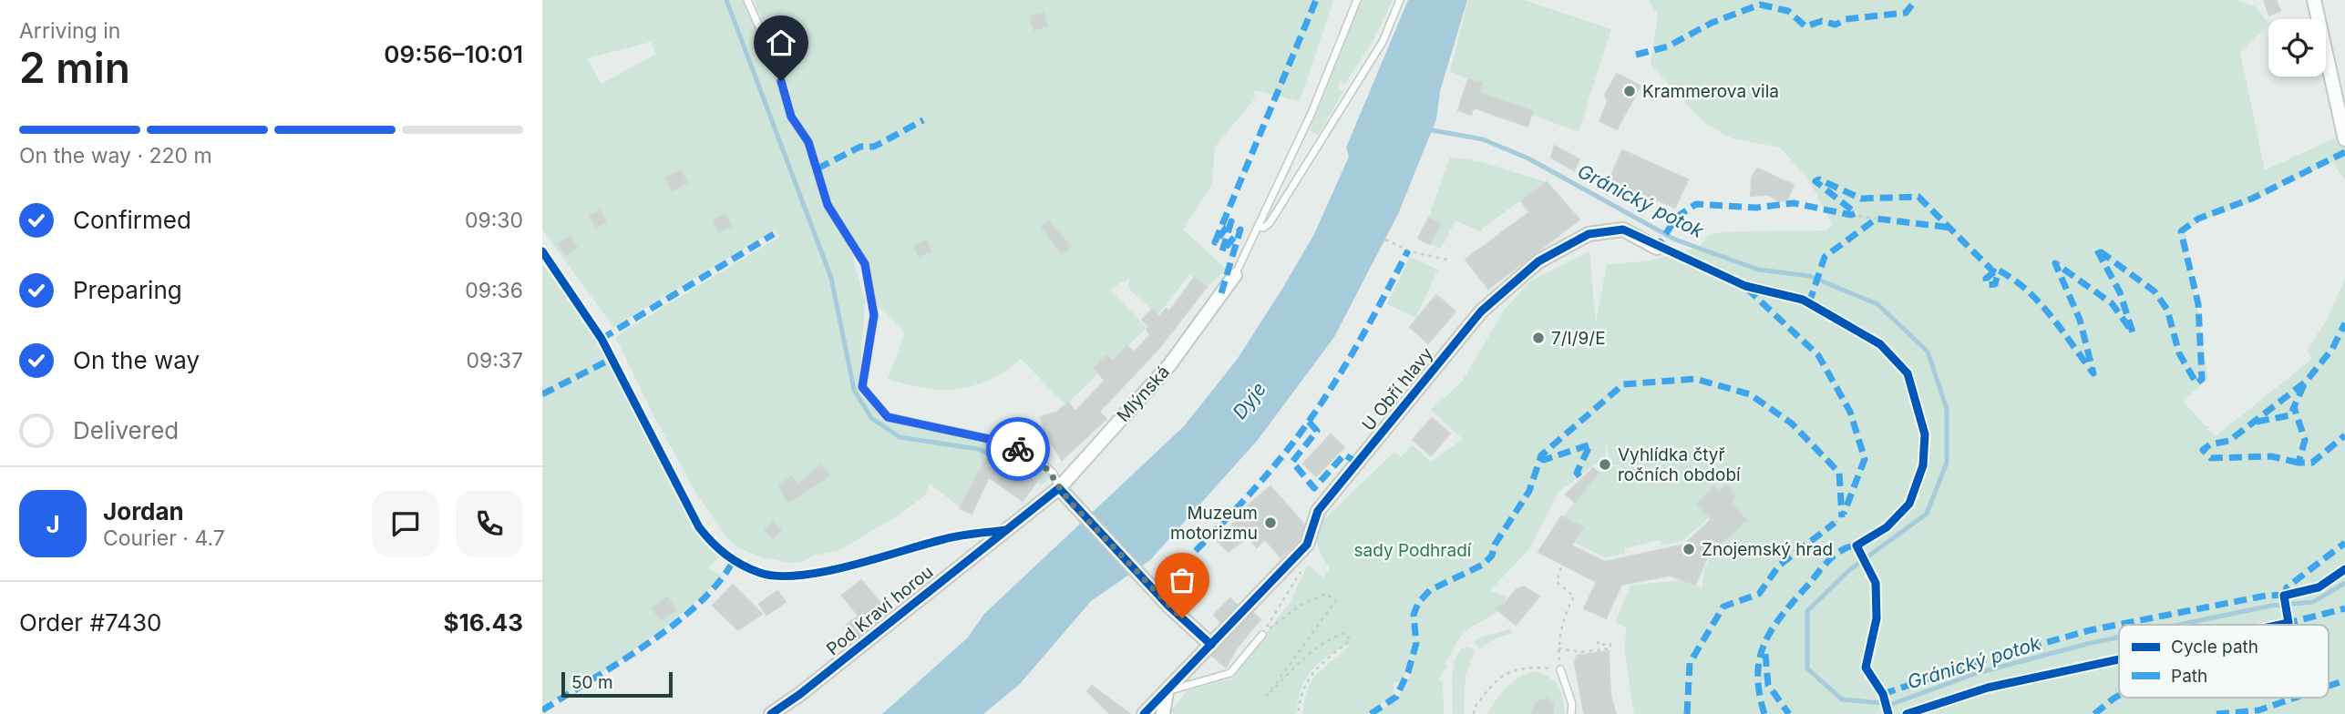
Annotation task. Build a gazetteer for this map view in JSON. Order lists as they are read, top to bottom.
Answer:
{
  "streets": {
    "street": ["U Obří hlavy", "Mlýnská", "Pod Kraví horou"]
  },
  "crossings": [
    ["Mlýnská", "Pod Kraví horou"]
  ],
  "water": ["Gránický potok", "Dyje"],
  "parks": ["sady Podhradí"],
  "places": [
    "Krammerova vila",
    "7/I/9/E",
    "Vyhlídka čtyř ročních období",
    "Muzeum motorizmu",
    "Znojemský hrad"
  ],
  "legend": ["Cycle path", "Path"],
  "scale_bar": "50 m",
  "page": {
    "heading": ["2 min", "Arriving in", "09:56–10:01"],
    "panel": [
      "Jordan",
      "Courier · 4.7",
      "Order #7430",
      "$16.43"
    ],
    "bar": "On the way · 220 m",
    "list": [
      ["Confirmed", "09:30"],
      ["Preparing", "09:36"],
      ["On the way", "09:37"],
      "Delivered"
    ],
    "round": "J",
    "scale": "50 m"
  }
}
